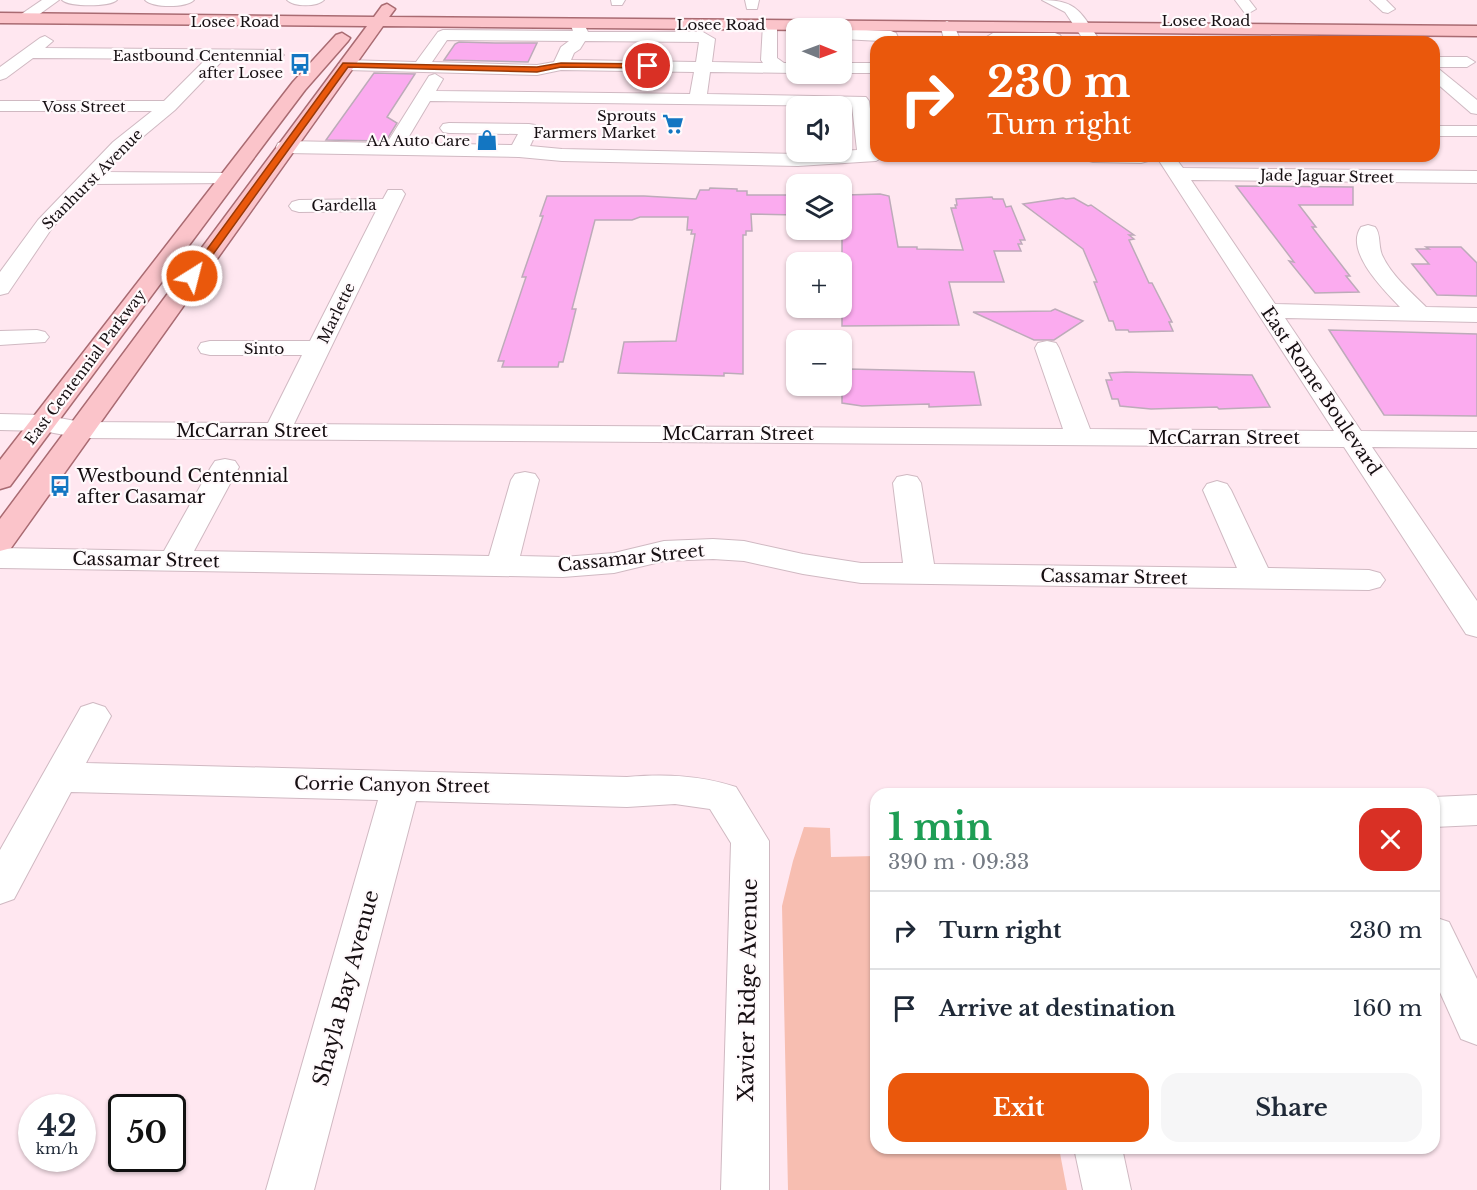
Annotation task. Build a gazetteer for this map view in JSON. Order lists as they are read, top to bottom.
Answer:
{
  "streets": {
    "main road": ["Losee Road", "East Centennial Parkway"],
    "street": [
      "Voss Street",
      "Jade Jaguar Street",
      "Stanhurst Avenue",
      "Gardella",
      "Marlette",
      "Sinto",
      "East Rome Boulevard",
      "McCarran Street",
      "Cassamar Street",
      "Corrie Canyon Street",
      "Shayla Bay Avenue",
      "Xavier Ridge Avenue"
    ]
  },
  "crossings": [
    ["Losee Road", "East Centennial Parkway"],
    ["Voss Street", "Stanhurst Avenue"],
    ["Jade Jaguar Street", "East Rome Boulevard"],
    ["Gardella", "Marlette"],
    ["Marlette", "Sinto"],
    ["Marlette", "McCarran Street"],
    ["East Centennial Parkway", "McCarran Street"],
    ["East Rome Boulevard", "McCarran Street"],
    ["Corrie Canyon Street", "Shayla Bay Avenue"],
    ["Corrie Canyon Street", "Xavier Ridge Avenue"]
  ],
  "places": {
    "bus stop": ["Eastbound Centennial after Losee", "Westbound Centennial after Casamar"],
    "supermarket": ["Sprouts Farmers Market"],
    "shop": ["AA Auto Care"]
  },
  "north": "right",
  "page": {
    "map_buttons": ["+", "−"],
    "turn": ["230 m", "Turn right"],
    "heading": ["1 min", "390 m · 09:33"],
    "list": [
      {
        "name": "Turn right",
        "value": "230 m"
      },
      {
        "name": "Arrive at destination",
        "value": "160 m"
      }
    ],
    "buttons": ["Exit", "Share"],
    "speed": "42 km/h",
    "limit": "50"
  }
}
